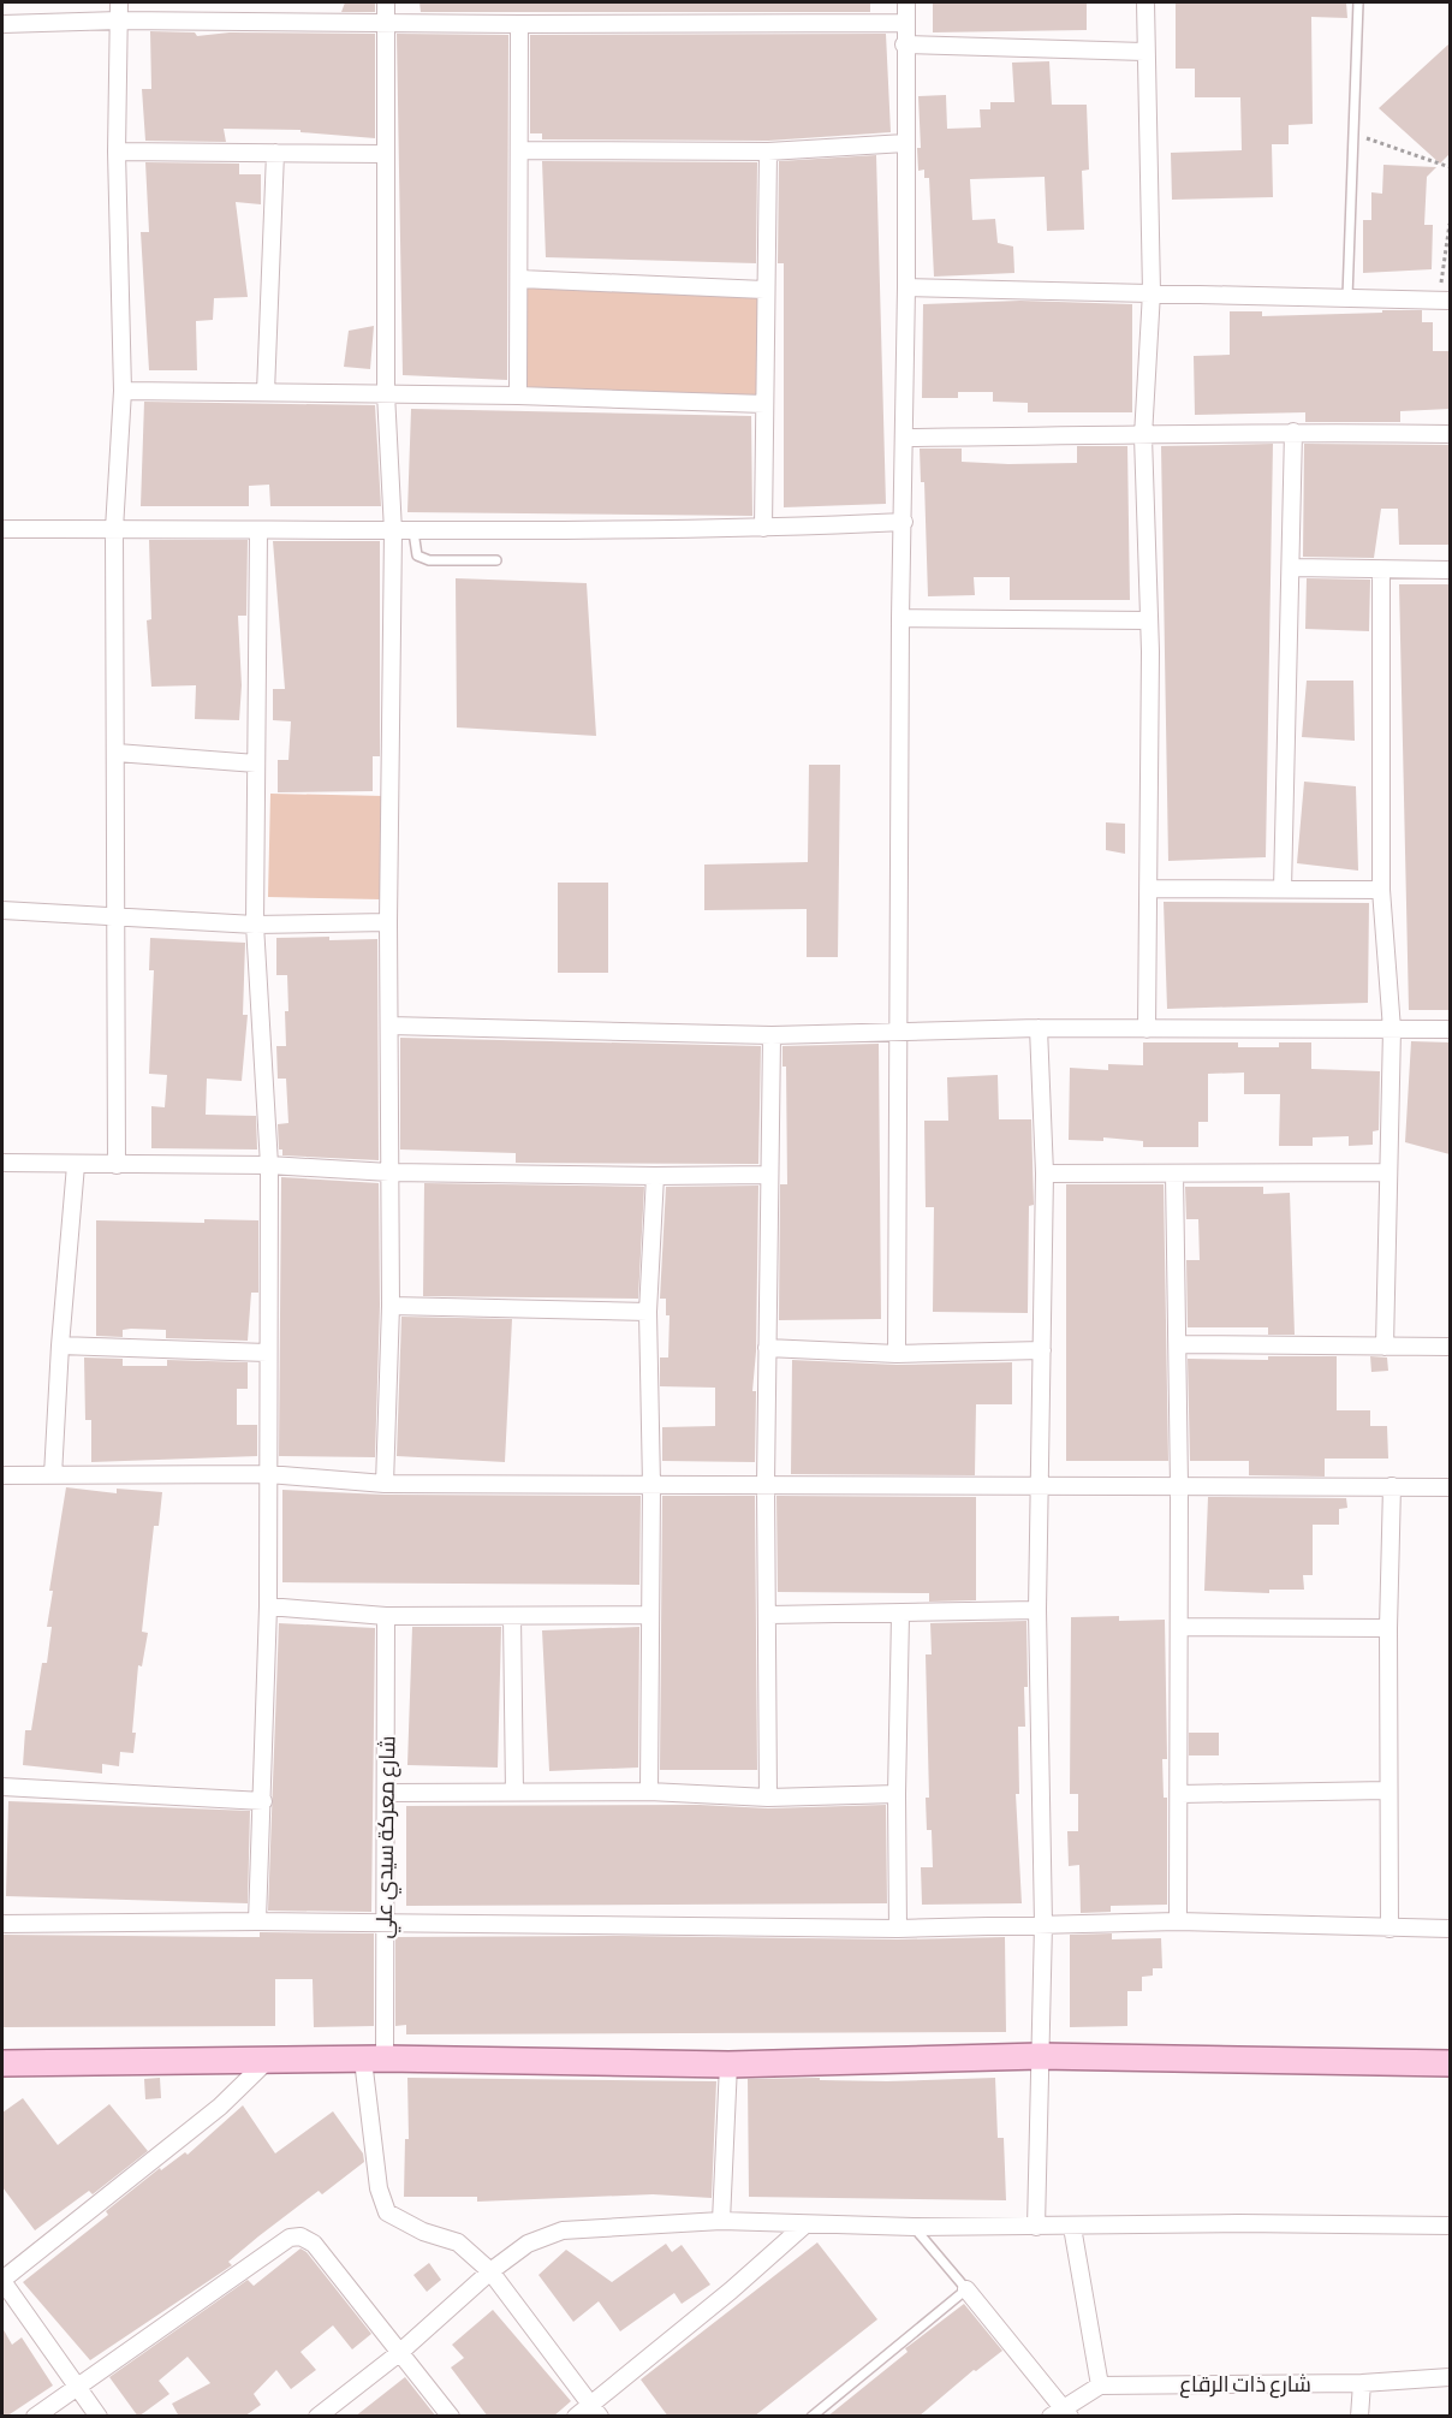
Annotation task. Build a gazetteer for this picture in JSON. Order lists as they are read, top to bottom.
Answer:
{
  "streets": {
    "street": ["شارع معركة سيدي علي", "شارع ذات الرقاع"]
  }
}
